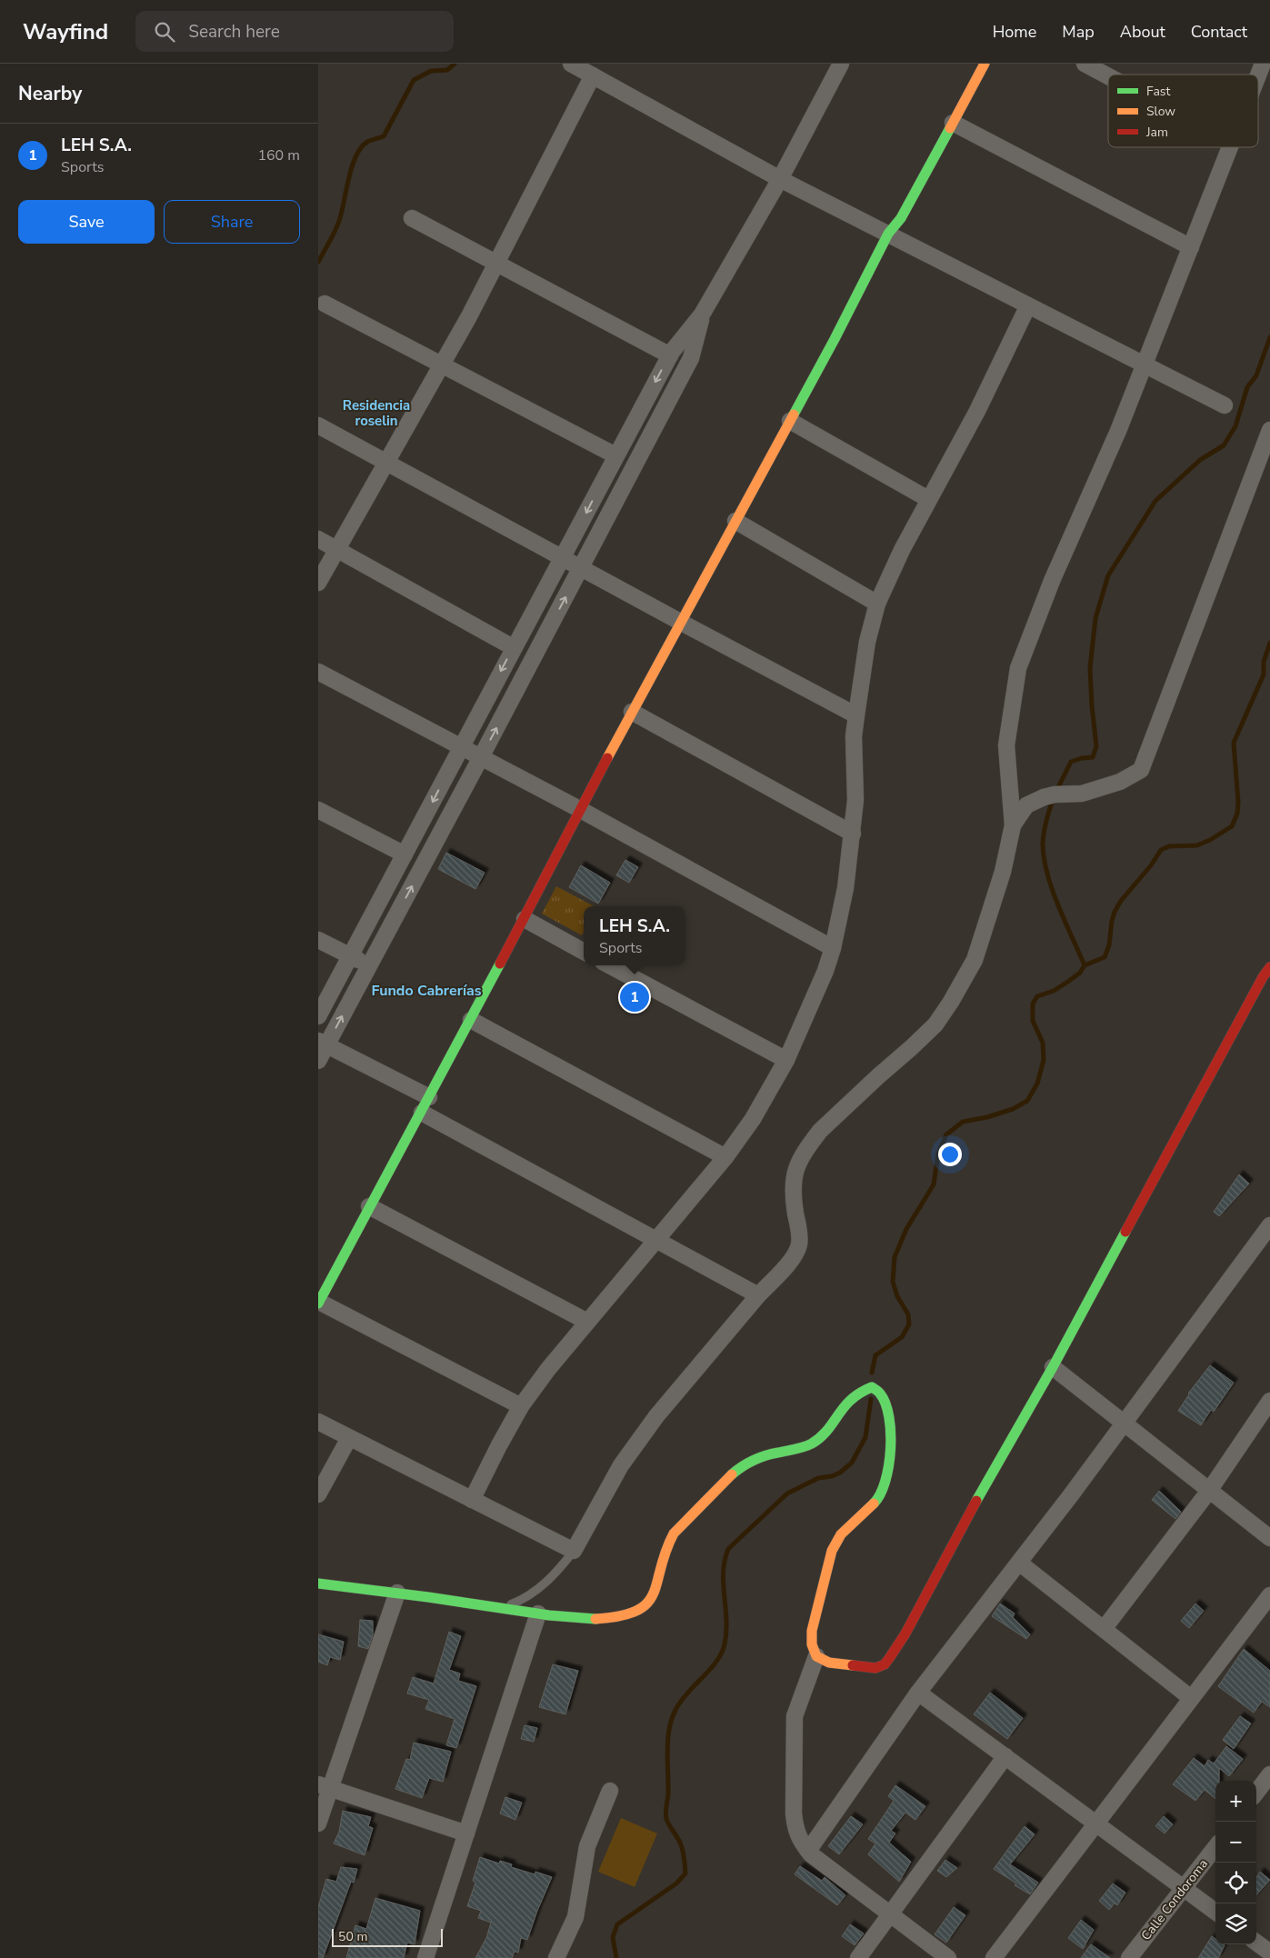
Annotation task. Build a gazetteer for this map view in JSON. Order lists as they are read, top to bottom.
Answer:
{
  "streets": {
    "street": ["Calle Condoroma"]
  },
  "districts": ["Residencia roselin", "Fundo Cabrerías"],
  "legend": ["Fast", "Slow", "Jam"],
  "scale_bar": "50 m",
  "page": {
    "header": "Wayfind",
    "search": "Search here",
    "nav": [
      "Home",
      "Map",
      "About",
      "Contact"
    ],
    "heading": "Nearby",
    "list": [
      {
        "mark": "1",
        "name": "LEH S.A.",
        "note": "Sports",
        "value": "160 m"
      }
    ],
    "buttons": ["Save", "Share"],
    "popup": ["LEH S.A.", "Sports"],
    "pins": "1",
    "map_buttons": ["+", "−"],
    "scale": "50 m"
  }
}
